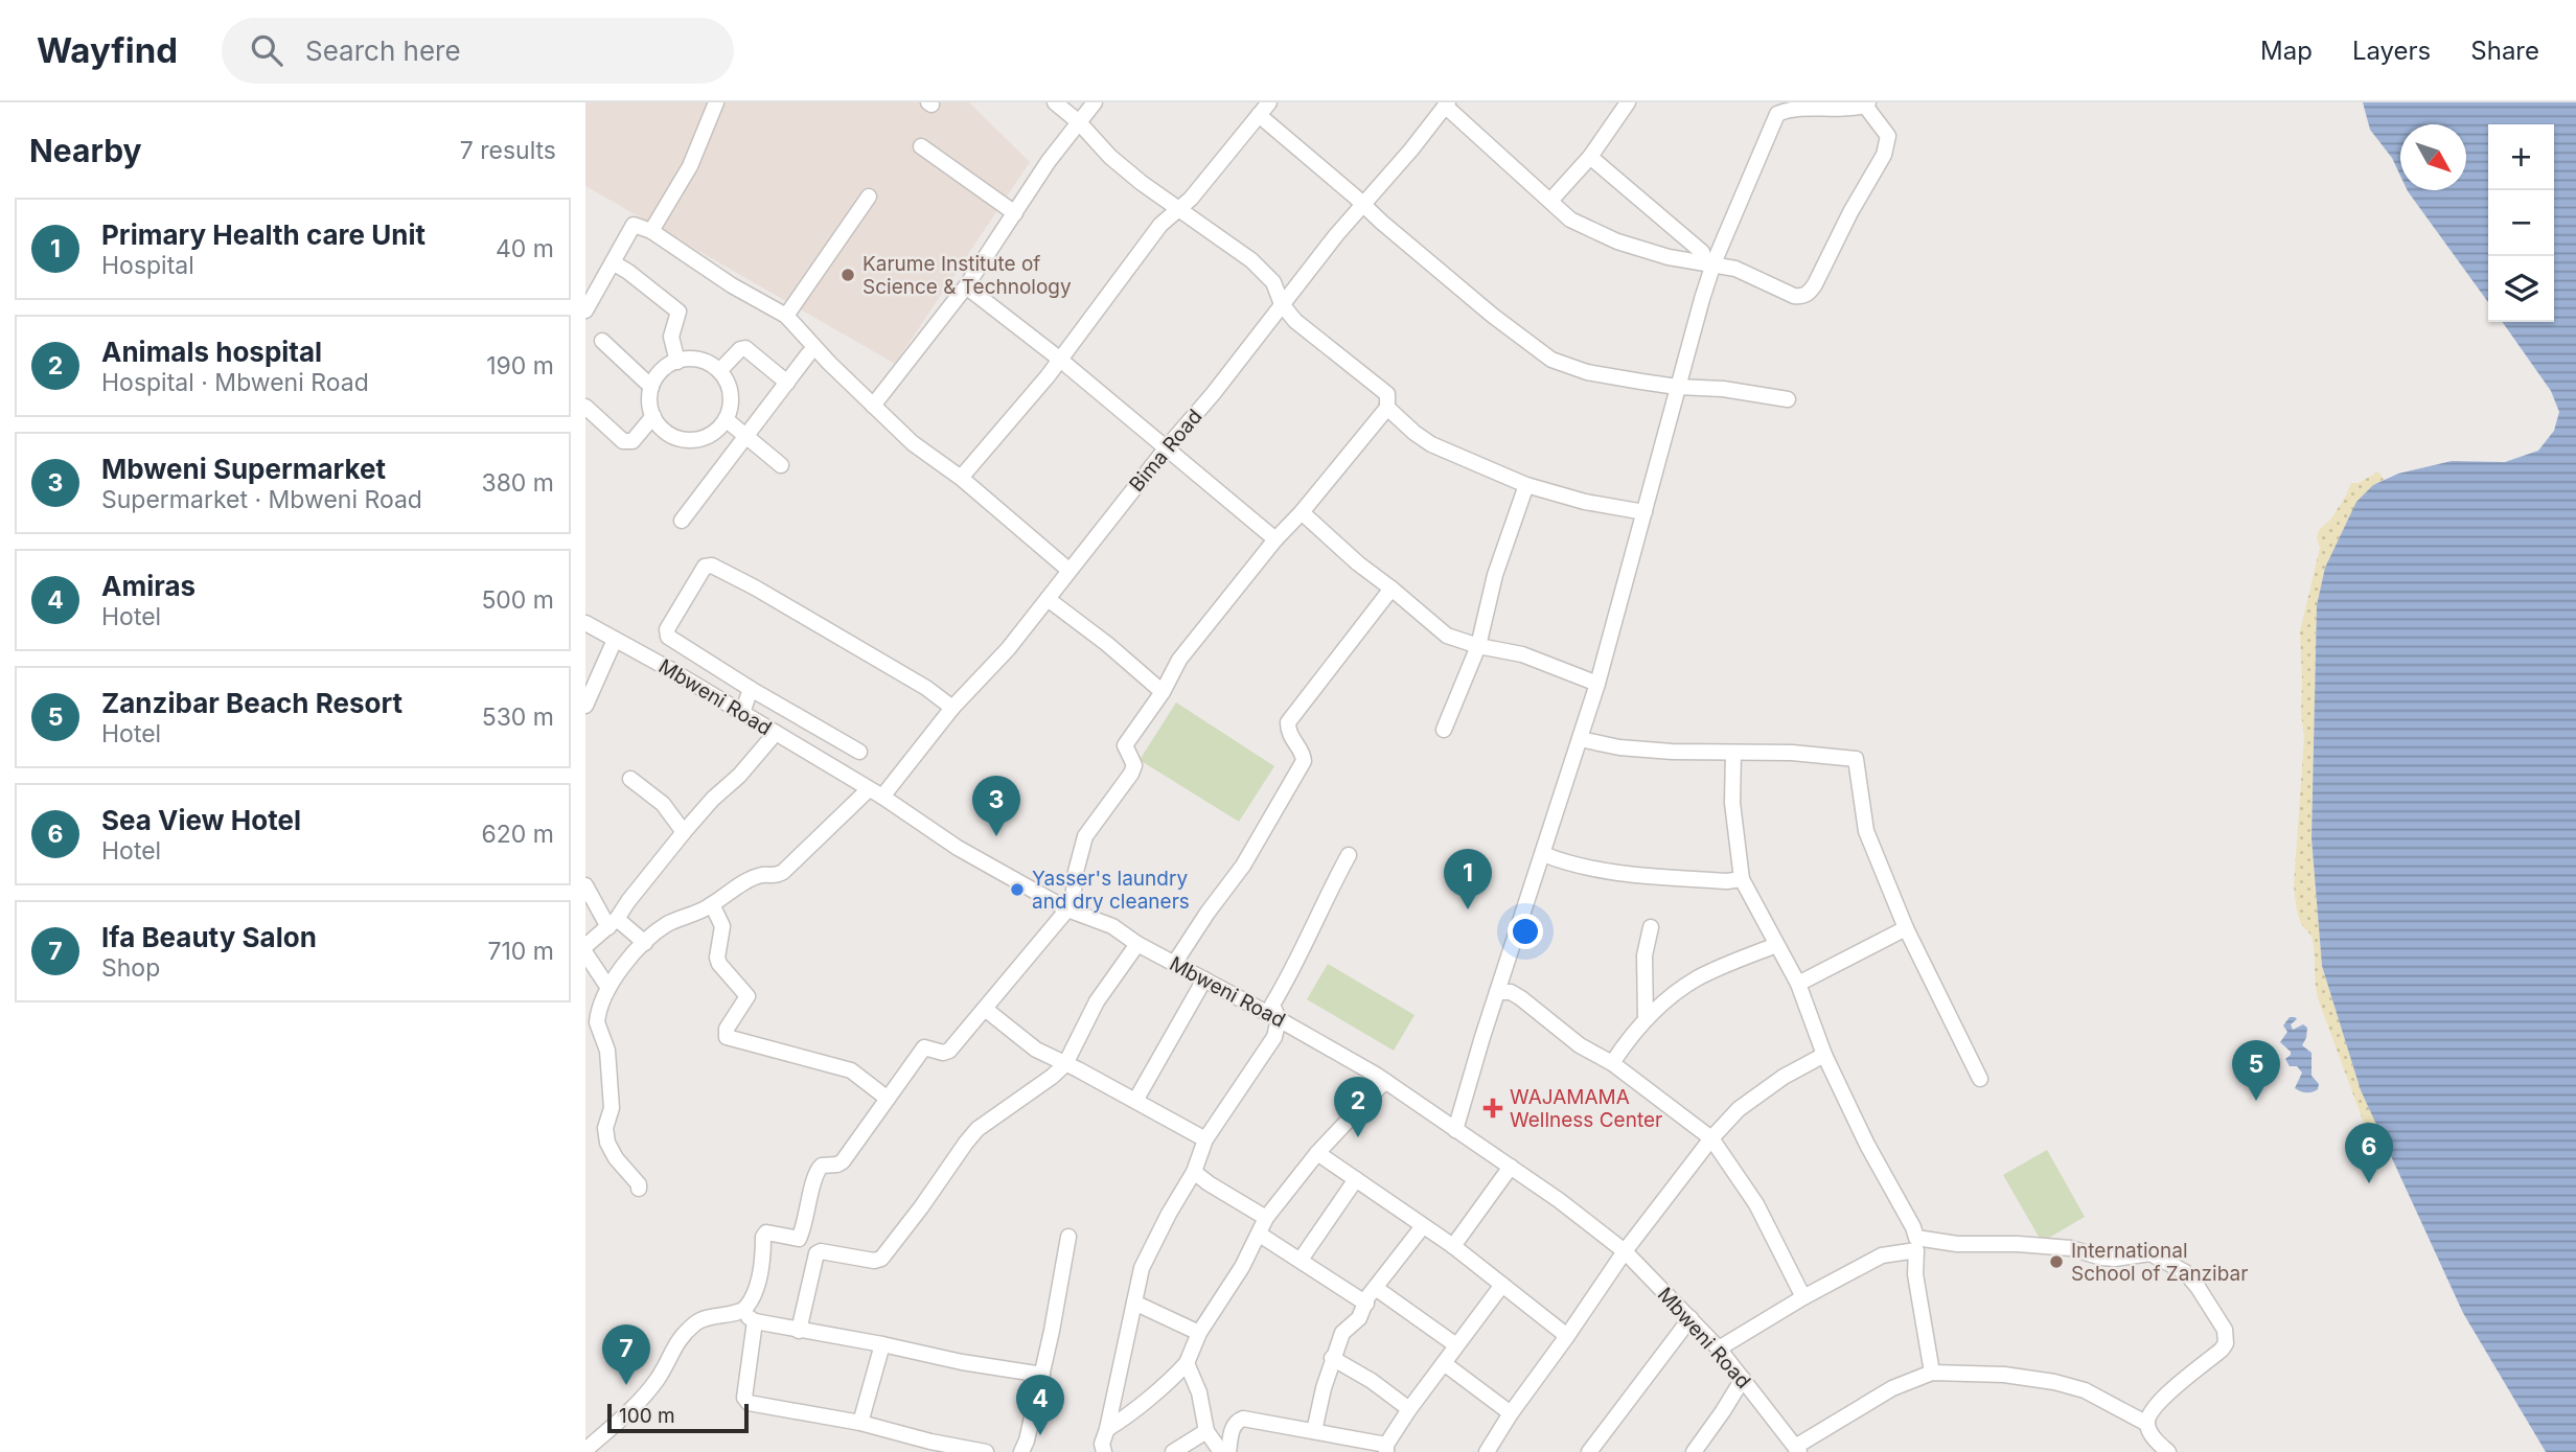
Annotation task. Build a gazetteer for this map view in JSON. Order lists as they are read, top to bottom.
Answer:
{
  "streets": {
    "street": ["Bima Road", "Mbweni Road"]
  },
  "crossings": [
    ["Bima Road", "Mbweni Road"]
  ],
  "places": {
    "other": ["Karume Institute of Science & Technology", "Yasser's laundry and dry cleaners", "International School of Zanzibar"],
    "health": ["WAJAMAMA Wellness Center"]
  },
  "scale_bar": "100 m",
  "north": "bottom right",
  "page": {
    "header": "Wayfind",
    "search": "Search here",
    "nav": ["Map", "Layers", "Share"],
    "heading": ["Nearby", "7 results"],
    "map_buttons": ["+", "−"],
    "list": [
      {
        "mark": "1",
        "name": "Primary Health care Unit",
        "note": "Hospital",
        "value": "40 m"
      },
      {
        "mark": "2",
        "name": "Animals hospital",
        "note": "Hospital · Mbweni Road",
        "value": "190 m"
      },
      {
        "mark": "3",
        "name": "Mbweni Supermarket",
        "note": "Supermarket · Mbweni Road",
        "value": "380 m"
      },
      {
        "mark": "4",
        "name": "Amiras",
        "note": "Hotel",
        "value": "500 m"
      },
      {
        "mark": "5",
        "name": "Zanzibar Beach Resort",
        "note": "Hotel",
        "value": "530 m"
      },
      {
        "mark": "6",
        "name": "Sea View Hotel",
        "note": "Hotel",
        "value": "620 m"
      },
      {
        "mark": "7",
        "name": "Ifa Beauty Salon",
        "note": "Shop",
        "value": "710 m"
      }
    ],
    "pins": [
      "3",
      "1",
      "5",
      "2",
      "6",
      "7",
      "4"
    ],
    "scale": "100 m"
  }
}
